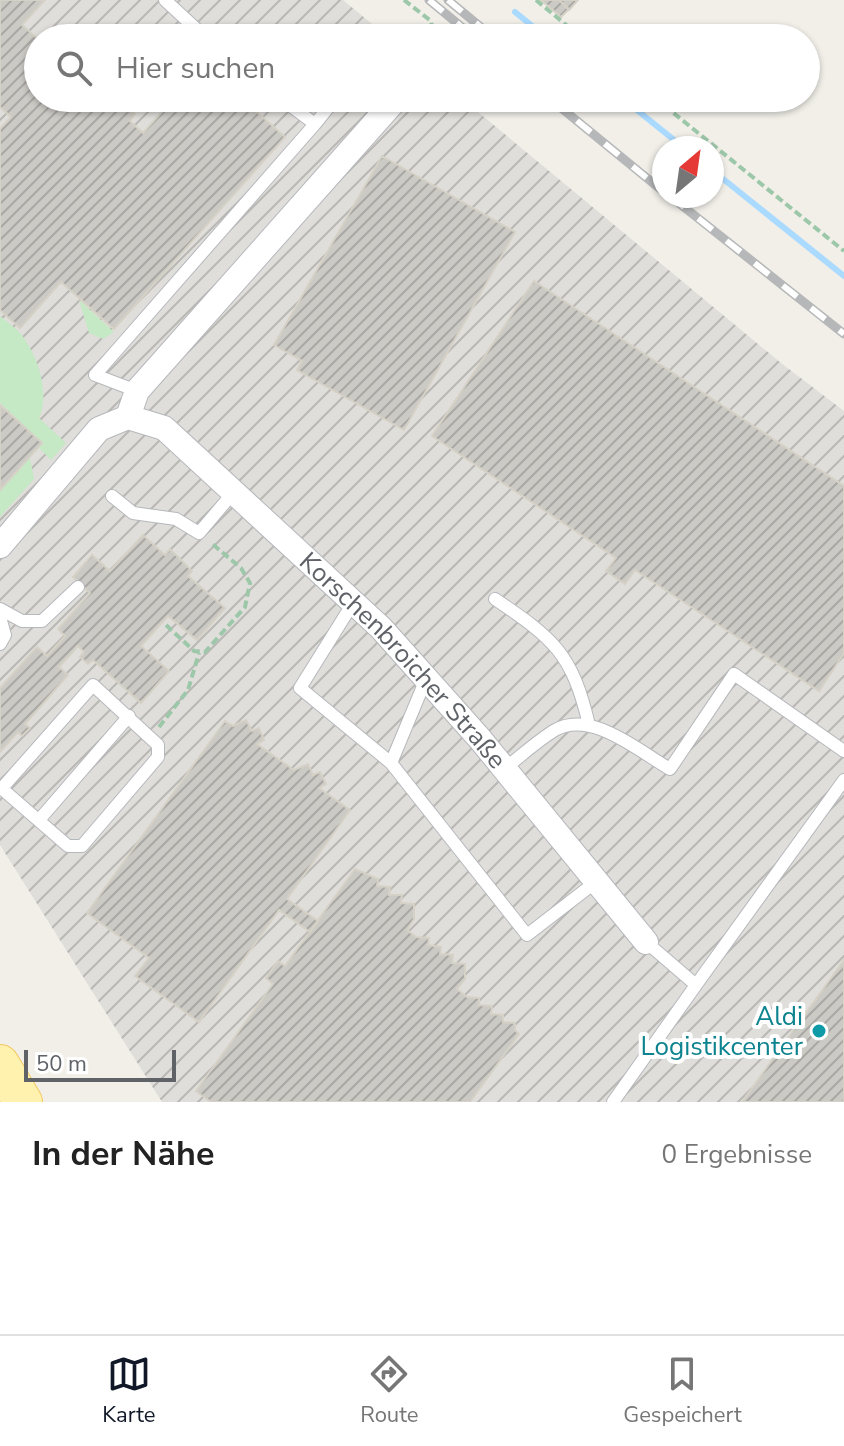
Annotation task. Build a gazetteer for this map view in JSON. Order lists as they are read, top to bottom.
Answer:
{
  "streets": {
    "street": ["Korschenbroicher Straße"]
  },
  "places": ["Aldi Logistikcenter"],
  "scale_bar": "50 m",
  "north": "top right",
  "page": {
    "search": "Hier suchen",
    "scale": "50 m",
    "heading": ["In der Nähe", "0 Ergebnisse"],
    "nav": ["Karte", "Route", "Gespeichert"]
  }
}
